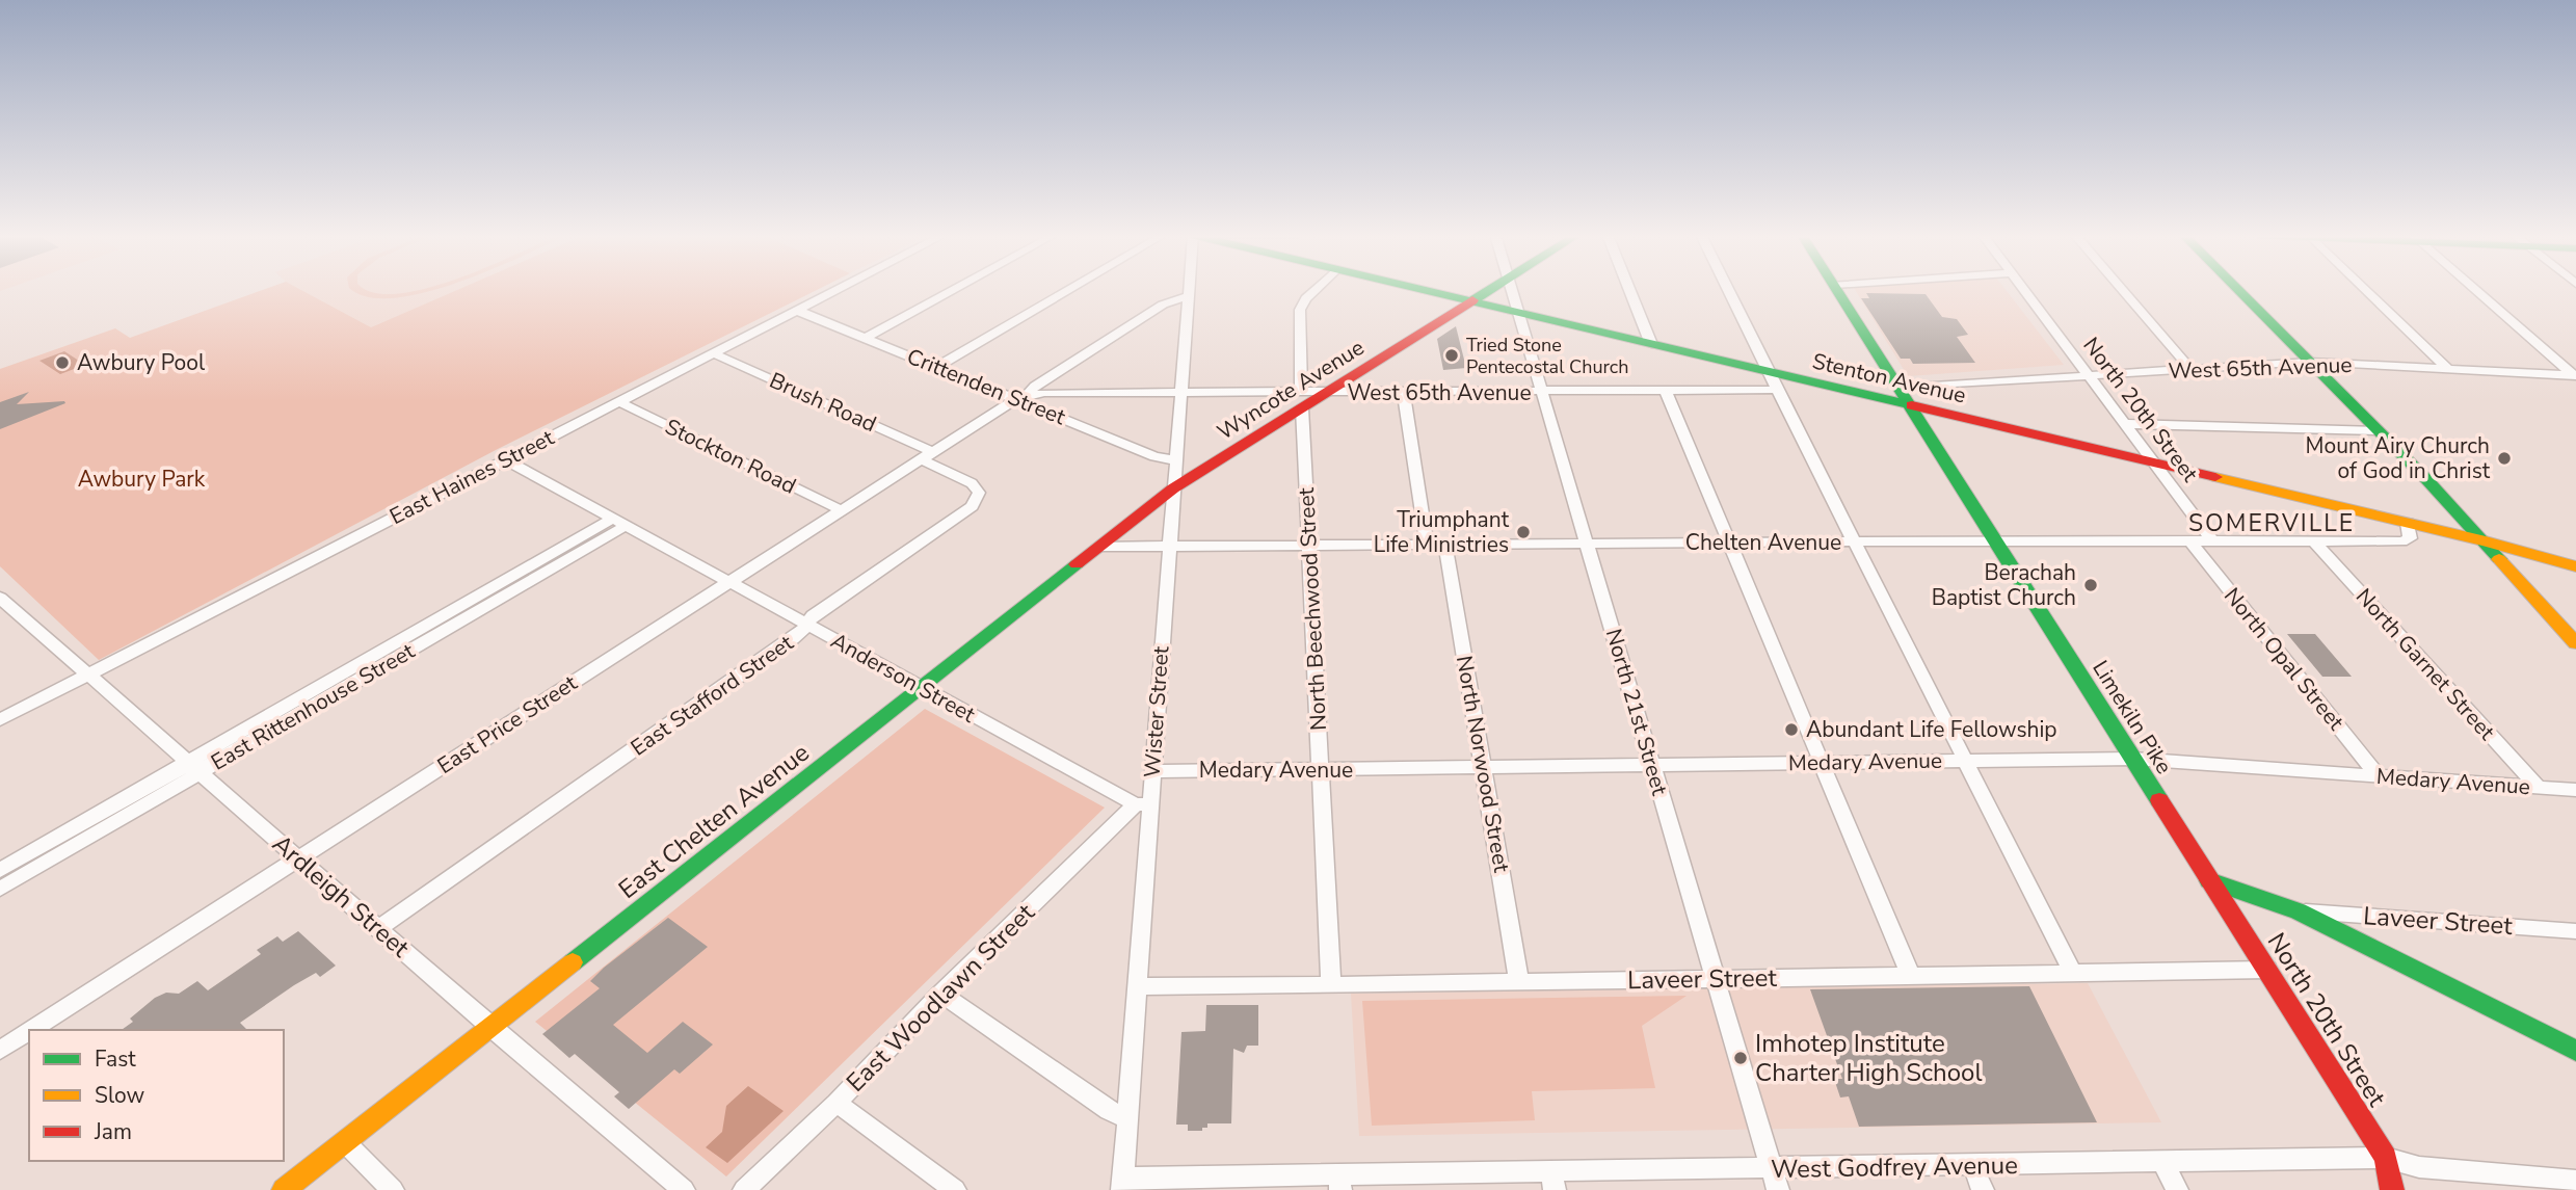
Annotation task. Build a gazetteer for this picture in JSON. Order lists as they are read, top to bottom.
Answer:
{
  "streets": {
    "street": [
      "West 65th Avenue",
      "Stenton Avenue",
      "Crittenden Street",
      "Wyncote Avenue",
      "Brush Road",
      "North 20th Street",
      "Stockton Road",
      "East Haines Street",
      "Chelten Avenue",
      "North Beechwood Street",
      "North Opal Street",
      "North Garnet Street",
      "Anderson Street",
      "East Stafford Street",
      "East Rittenhouse Street",
      "Wister Street",
      "North 21st Street",
      "Limekiln Pike",
      "East Price Street",
      "Medary Avenue",
      "North Norwood Street",
      "East Chelten Avenue",
      "Ardleigh Street",
      "Laveer Street",
      "East Woodlawn Street",
      "West Godfrey Avenue"
    ]
  },
  "crossings": [
    ["West 65th Avenue", "Wyncote Avenue"],
    ["West 65th Avenue", "North 20th Street"],
    ["West 65th Avenue", "North 21st Street"],
    ["West 65th Avenue", "Limekiln Pike"],
    ["Stenton Avenue", "Wyncote Avenue"],
    ["Stenton Avenue", "North 20th Street"],
    ["Stenton Avenue", "Chelten Avenue"],
    ["Stenton Avenue", "North 21st Street"],
    ["Stenton Avenue", "Limekiln Pike"],
    ["Crittenden Street", "East Haines Street"],
    ["Crittenden Street", "Wister Street"],
    ["Crittenden Street", "East Price Street"],
    ["Wyncote Avenue", "North Beechwood Street"],
    ["Wyncote Avenue", "Wister Street"],
    ["Wyncote Avenue", "East Chelten Avenue"],
    ["Brush Road", "East Haines Street"],
    ["Brush Road", "East Stafford Street"],
    ["Brush Road", "East Price Street"],
    ["North 20th Street", "Chelten Avenue"],
    ["North 20th Street", "Limekiln Pike"],
    ["North 20th Street", "Laveer Street"],
    ["North 20th Street", "West Godfrey Avenue"],
    ["Stockton Road", "East Haines Street"],
    ["Stockton Road", "East Price Street"],
    ["East Haines Street", "Anderson Street"],
    ["East Haines Street", "Ardleigh Street"],
    ["Chelten Avenue", "North Beechwood Street"],
    ["Chelten Avenue", "North Opal Street"],
    ["Chelten Avenue", "North Garnet Street"],
    ["Chelten Avenue", "Wister Street"],
    ["Chelten Avenue", "North 21st Street"],
    ["Chelten Avenue", "Limekiln Pike"],
    ["Chelten Avenue", "North Norwood Street"],
    ["Chelten Avenue", "East Chelten Avenue"],
    ["North Beechwood Street", "Medary Avenue"],
    ["North Beechwood Street", "Laveer Street"],
    ["North Opal Street", "Medary Avenue"],
    ["North Garnet Street", "Medary Avenue"],
    ["Anderson Street", "East Stafford Street"],
    ["Anderson Street", "East Rittenhouse Street"],
    ["Anderson Street", "Wister Street"],
    ["Anderson Street", "East Price Street"],
    ["Anderson Street", "East Chelten Avenue"],
    ["Anderson Street", "East Woodlawn Street"],
    ["East Stafford Street", "East Price Street"],
    ["East Stafford Street", "Ardleigh Street"],
    ["East Rittenhouse Street", "Ardleigh Street"],
    ["Wister Street", "East Price Street"],
    ["Wister Street", "Medary Avenue"],
    ["Wister Street", "East Chelten Avenue"],
    ["Wister Street", "Laveer Street"],
    ["Wister Street", "East Woodlawn Street"],
    ["Wister Street", "West Godfrey Avenue"],
    ["North 21st Street", "Medary Avenue"],
    ["North 21st Street", "Laveer Street"],
    ["North 21st Street", "West Godfrey Avenue"],
    ["Limekiln Pike", "Medary Avenue"],
    ["East Price Street", "Ardleigh Street"],
    ["Medary Avenue", "North Norwood Street"],
    ["North Norwood Street", "Laveer Street"],
    ["East Chelten Avenue", "Ardleigh Street"]
  ],
  "districts": ["SOMERVILLE"],
  "parks": ["Awbury Park"],
  "places": [
    "Tried Stone Pentecostal Church",
    "Awbury Pool",
    "Mount Airy Church of God in Christ",
    "Triumphant Life Ministries",
    "Berachah Baptist Church",
    "Abundant Life Fellowship",
    "Imhotep Institute Charter High School"
  ],
  "legend": ["Fast", "Slow", "Jam"]
}
